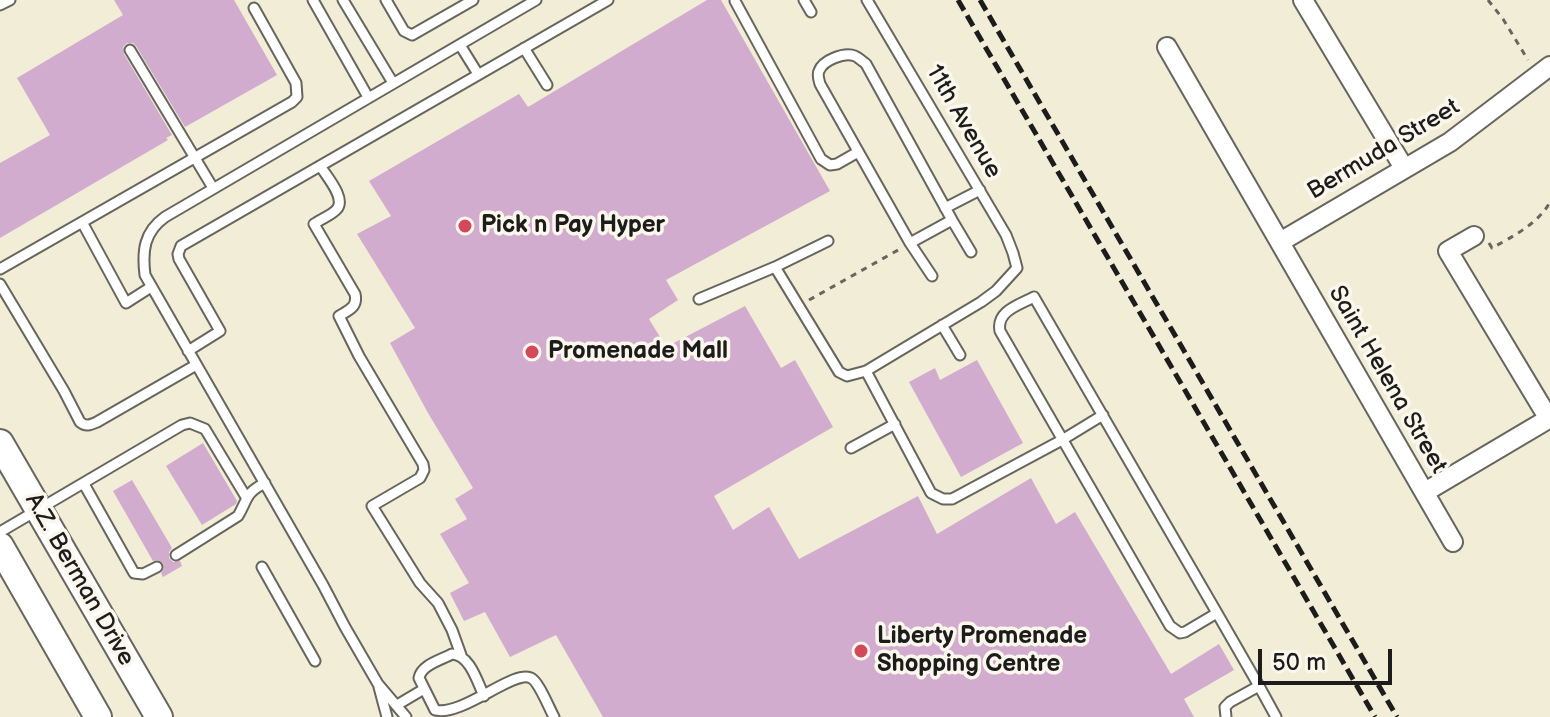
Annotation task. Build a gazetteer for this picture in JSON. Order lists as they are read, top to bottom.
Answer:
{
  "streets": {
    "main road": ["A.Z. Berman Drive"],
    "street": ["Bermuda Street", "Saint Helena Street"],
    "lane": ["11th Avenue"]
  },
  "crossings": [
    ["Bermuda Street", "Saint Helena Street"]
  ],
  "places": ["Pick n Pay Hyper", "Promenade Mall", "Liberty Promenade Shopping Centre"],
  "scale_bar": "50 m"
}
